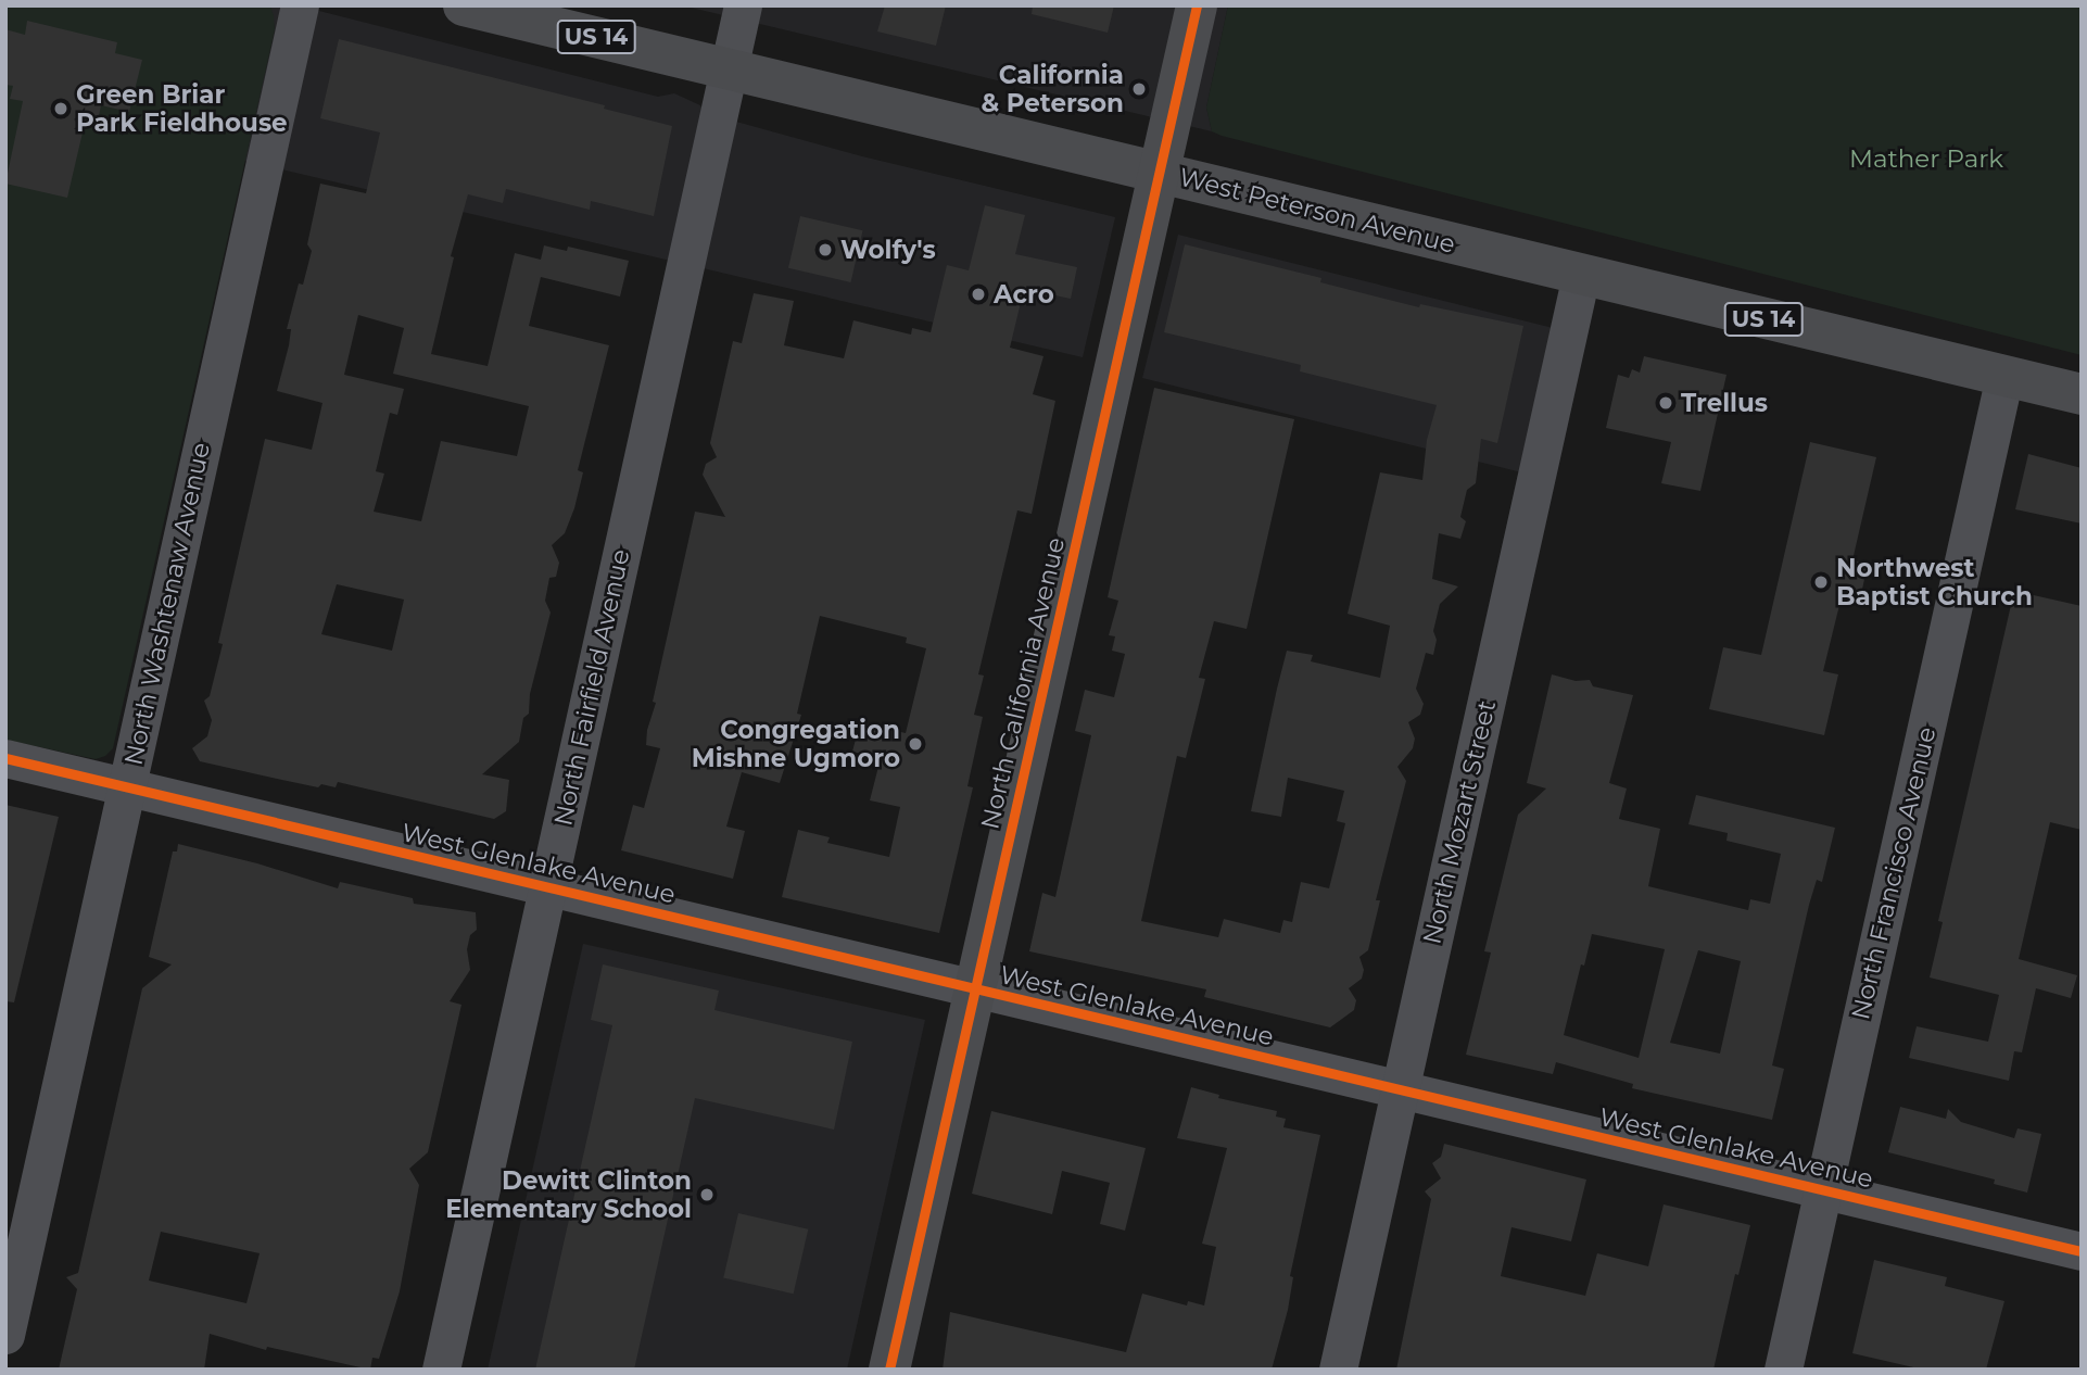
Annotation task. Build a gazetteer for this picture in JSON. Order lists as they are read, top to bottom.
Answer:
{
  "streets": {
    "main road": ["US 14", "West Peterson Avenue", "North California Avenue"],
    "street": [
      "North Washtenaw Avenue",
      "North Fairfield Avenue",
      "North Mozart Street",
      "West Glenlake Avenue",
      "North Francisco Avenue"
    ]
  },
  "crossings": [
    ["West Peterson Avenue", "North California Avenue"],
    ["West Peterson Avenue", "North Fairfield Avenue"],
    ["West Peterson Avenue", "North Mozart Street"],
    ["West Peterson Avenue", "North Francisco Avenue"],
    ["North Washtenaw Avenue", "West Glenlake Avenue"],
    ["North California Avenue", "West Glenlake Avenue"],
    ["North Fairfield Avenue", "West Glenlake Avenue"],
    ["North Mozart Street", "West Glenlake Avenue"],
    ["West Glenlake Avenue", "North Francisco Avenue"]
  ],
  "parks": ["Mather Park"],
  "places": [
    "California & Peterson",
    "Green Briar Park Fieldhouse",
    "Wolfy's",
    "Acro",
    "Trellus",
    "Northwest Baptist Church",
    "Congregation Mishne Ugmoro",
    "Dewitt Clinton Elementary School"
  ]
}
